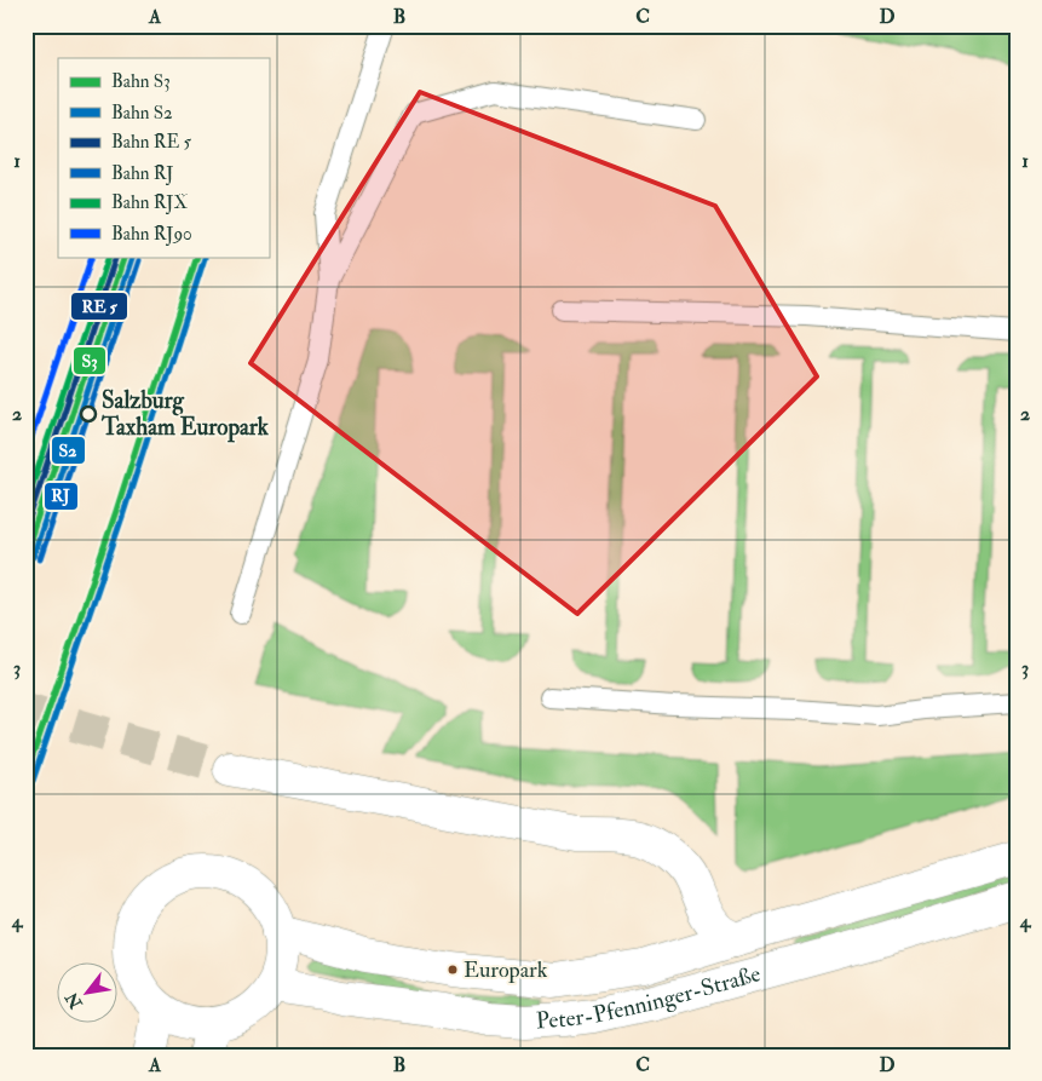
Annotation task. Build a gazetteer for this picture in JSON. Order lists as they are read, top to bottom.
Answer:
{
  "streets": {
    "street": ["Peter-Pfenninger-Straße"]
  },
  "places": ["Salzburg Taxham Europark", "Europark"],
  "lines": [
    "rail line S3",
    "rail line RJX",
    "rail line RJ90",
    "rail line S2",
    "rail line RJ"
  ],
  "legend": [
    "Bahn S3",
    "Bahn S2",
    "Bahn RE 5",
    "Bahn RJ",
    "Bahn RJX",
    "Bahn RJ90"
  ],
  "north": "bottom left",
  "grid": {
    "columns": [
      "A",
      "B",
      "C",
      "D"
    ],
    "rows": [
      "1",
      "2",
      "3",
      "4"
    ]
  }
}
